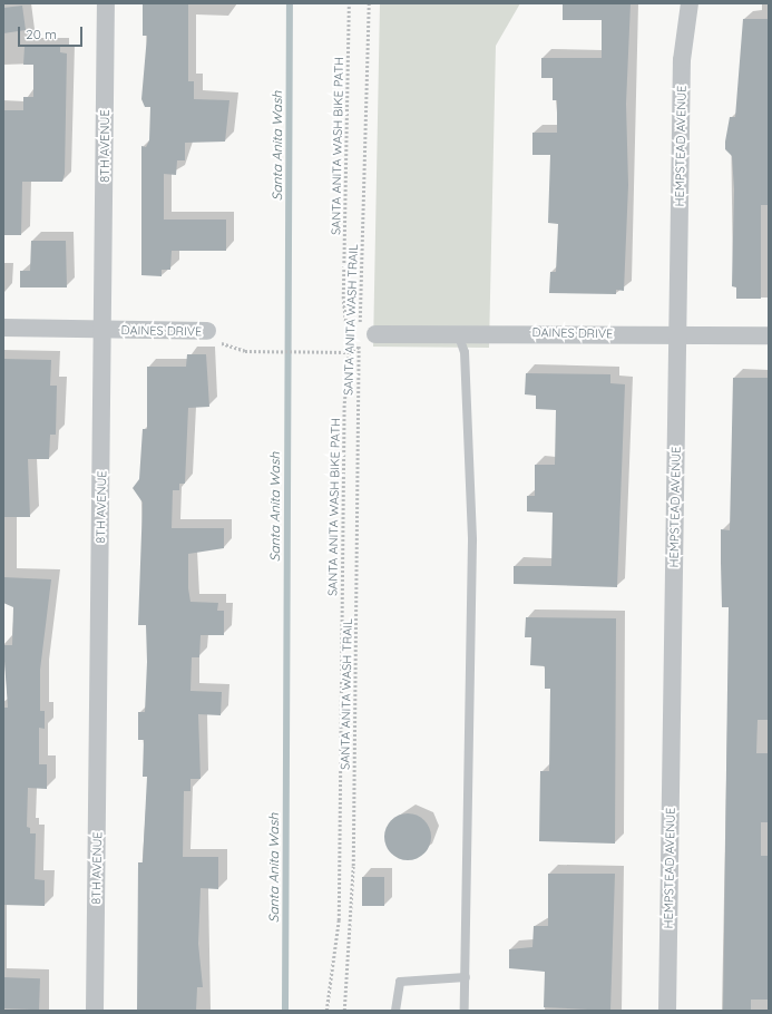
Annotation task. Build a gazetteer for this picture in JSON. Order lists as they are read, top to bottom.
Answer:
{
  "streets": {
    "street": ["8TH AVENUE", "HEMPSTEAD AVENUE", "DAINES DRIVE"],
    "path": ["SANTA ANITA WASH BIKE PATH", "SANTA ANITA WASH TRAIL"]
  },
  "crossings": [
    ["8TH AVENUE", "DAINES DRIVE"],
    ["HEMPSTEAD AVENUE", "DAINES DRIVE"],
    ["SANTA ANITA WASH TRAIL", "DAINES DRIVE"]
  ],
  "water": ["Santa Anita Wash"],
  "scale_bar": "20 m"
}
